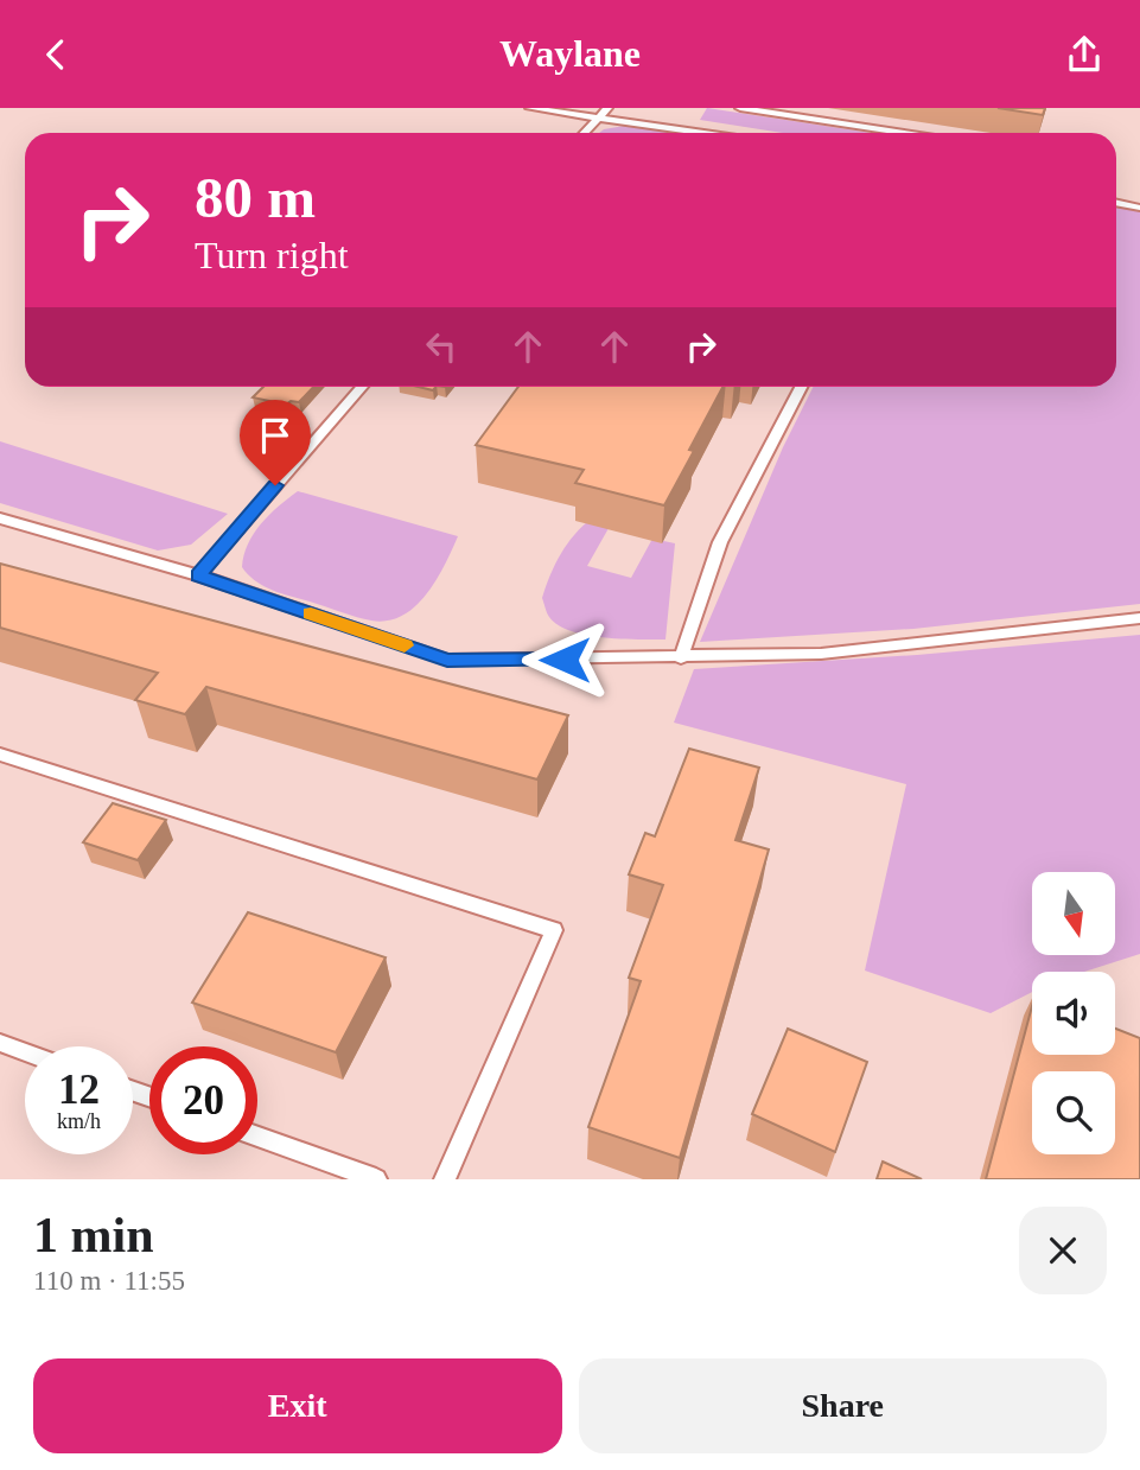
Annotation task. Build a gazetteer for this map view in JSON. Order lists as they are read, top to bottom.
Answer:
{
  "north": "bottom",
  "page": {
    "header": "Waylane",
    "turn": ["80 m", "Turn right"],
    "speed": "12 km/h",
    "limit": "20",
    "heading": ["1 min", "110 m · 11:55"],
    "buttons": ["Exit", "Share"]
  }
}
